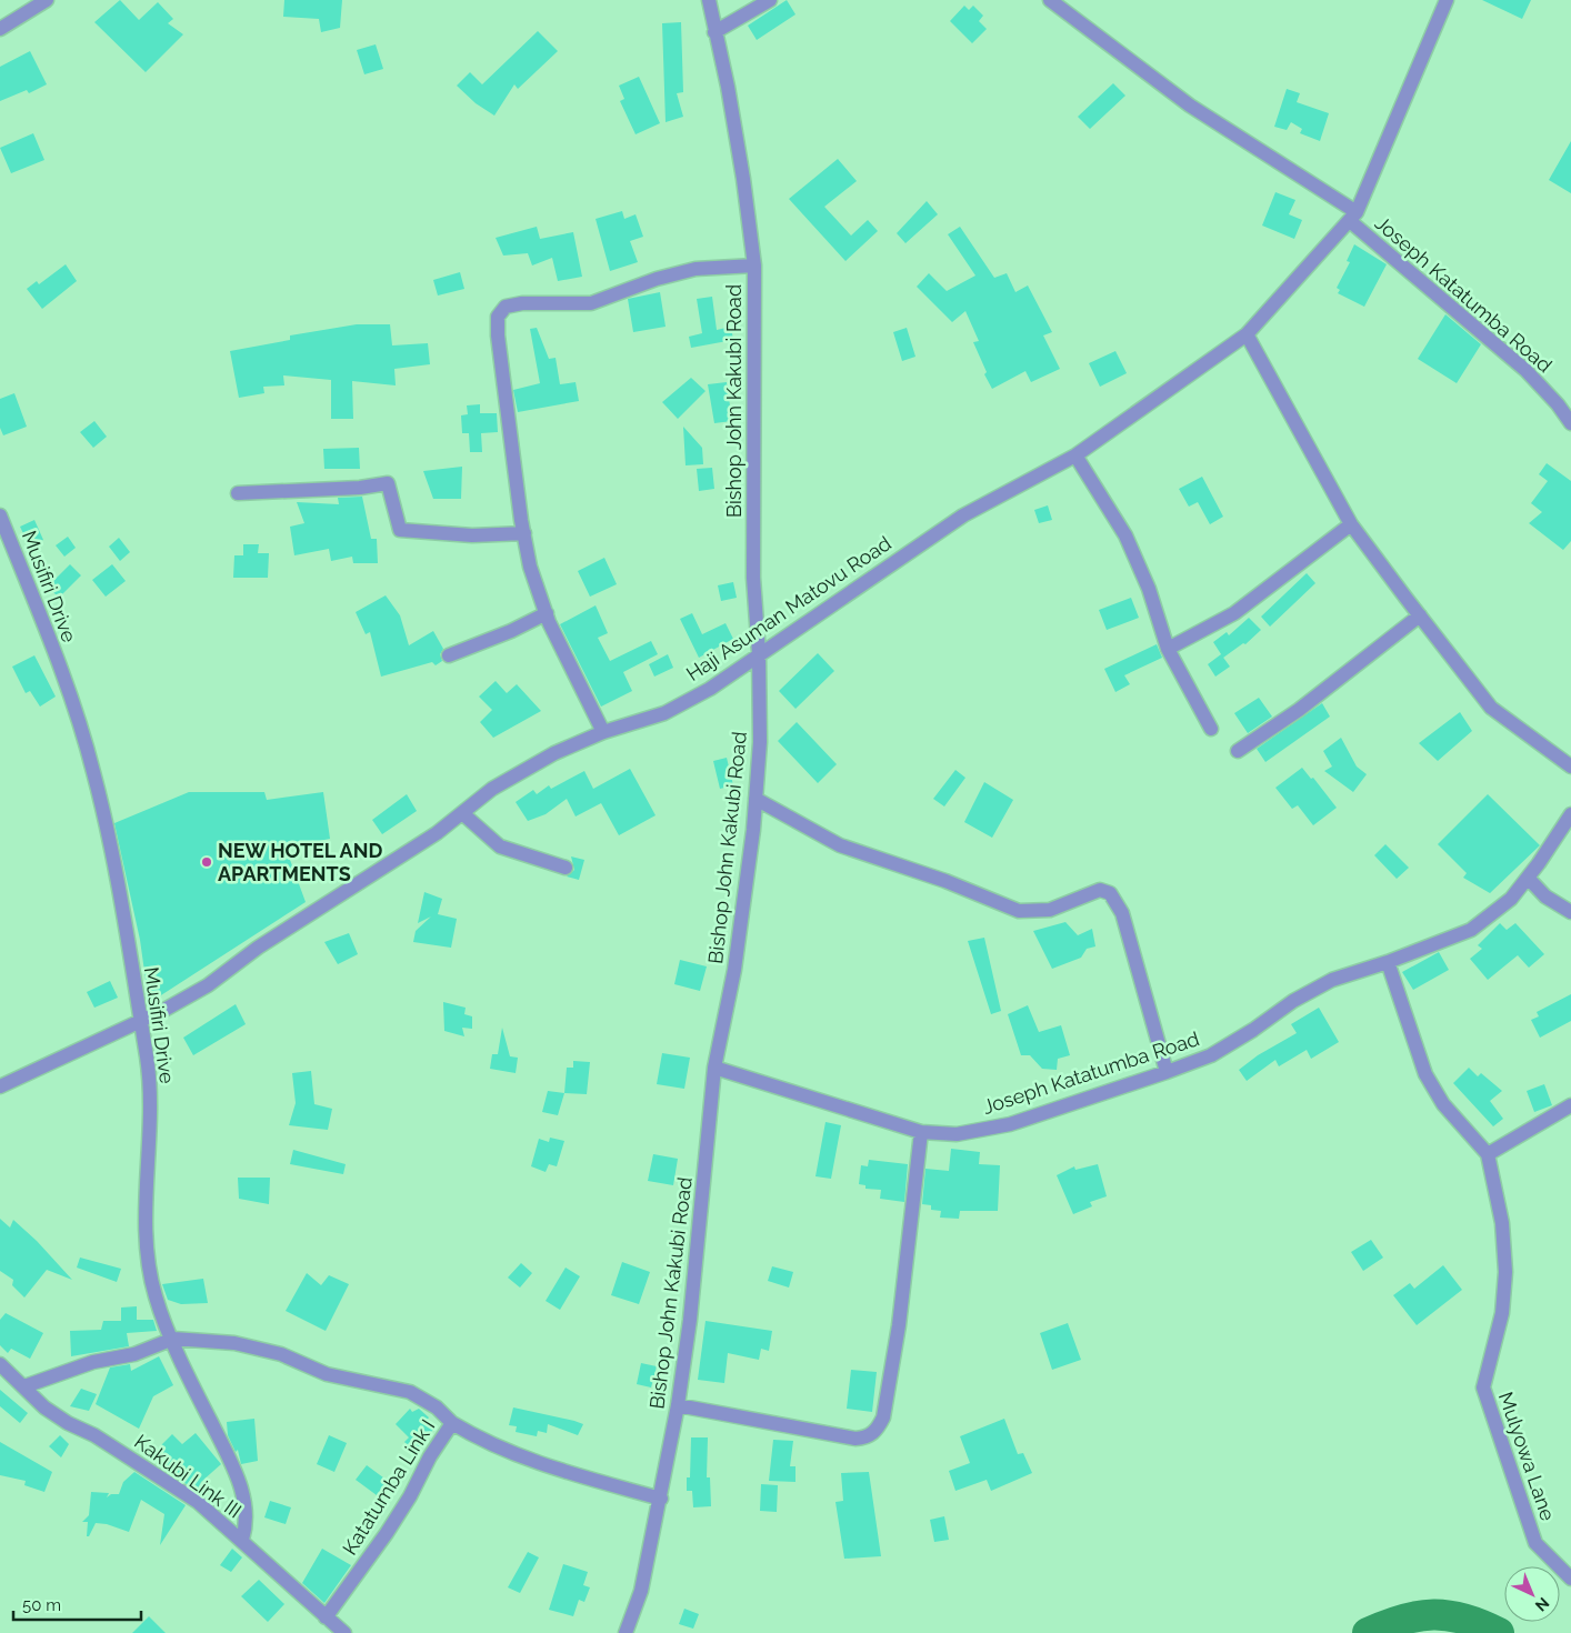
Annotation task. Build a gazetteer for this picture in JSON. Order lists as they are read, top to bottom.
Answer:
{
  "streets": {
    "street": [
      "Joseph Katatumba Road",
      "Bishop John Kakubi Road",
      "Musifiri Drive",
      "Haji Asuman Matovu Road",
      "Mulyowa Lane",
      "Kakubi Link III",
      "Katatumba Link I"
    ]
  },
  "crossings": [
    ["Joseph Katatumba Road", "Bishop John Kakubi Road"],
    ["Joseph Katatumba Road", "Haji Asuman Matovu Road"],
    ["Joseph Katatumba Road", "Mulyowa Lane"],
    ["Bishop John Kakubi Road", "Haji Asuman Matovu Road"],
    ["Bishop John Kakubi Road", "Katatumba Link I"],
    ["Musifiri Drive", "Haji Asuman Matovu Road"],
    ["Musifiri Drive", "Kakubi Link III"],
    ["Kakubi Link III", "Katatumba Link I"]
  ],
  "places": ["NEW HOTEL AND APARTMENTS"],
  "scale_bar": "50 m",
  "north": "bottom right"
}
